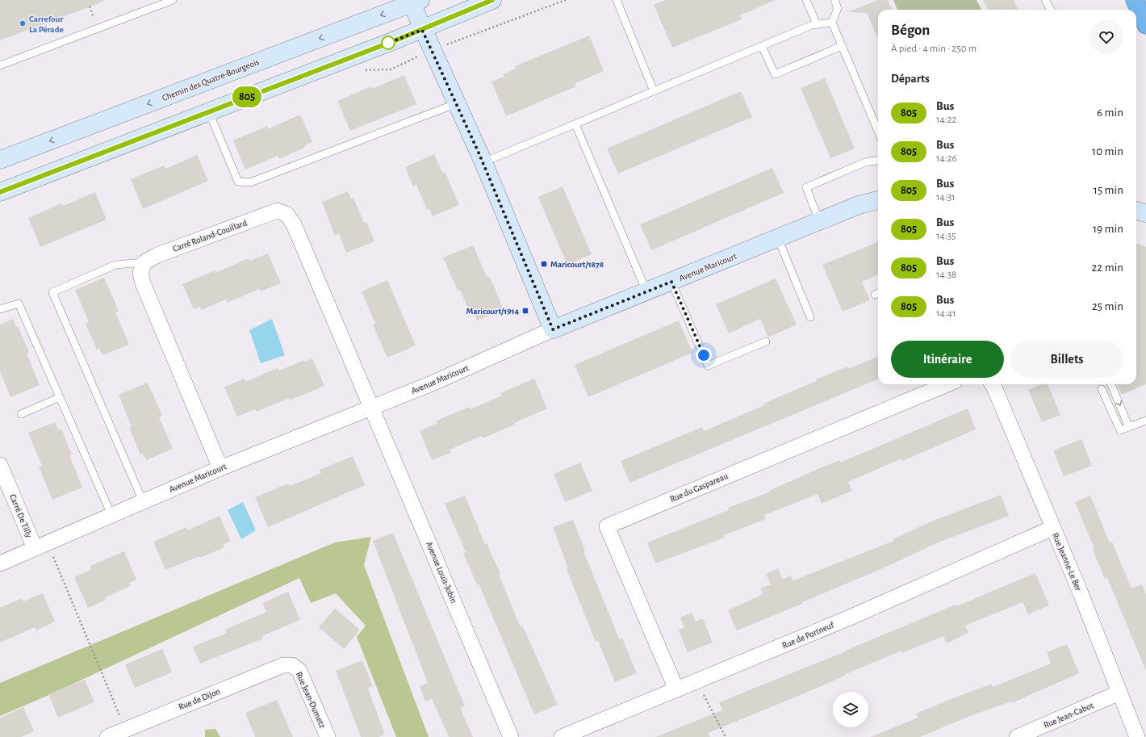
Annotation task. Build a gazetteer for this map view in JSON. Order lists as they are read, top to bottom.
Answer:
{
  "streets": {
    "main road": ["Chemin des Quatre-Bourgeois", "Avenue Maricourt"],
    "street": [
      "Carré Roland-Couillard",
      "Rue du Gaspareau",
      "Carré De Tilly",
      "Rue Jeanne-Le Ber",
      "Avenue Louis-Jobin",
      "Rue de Portneuf",
      "Rue de Dijon",
      "Rue Jean-Dumetz",
      "Rue Jean-Cabot"
    ]
  },
  "crossings": [
    ["Carré Roland-Couillard", "Avenue Maricourt"],
    ["Carré Roland-Couillard", "Avenue Louis-Jobin"],
    ["Avenue Maricourt", "Carré De Tilly"],
    ["Avenue Maricourt", "Avenue Louis-Jobin"],
    ["Rue du Gaspareau", "Rue de Portneuf"],
    ["Rue Jeanne-Le Ber", "Rue de Portneuf"],
    ["Rue Jeanne-Le Ber", "Rue Jean-Cabot"],
    ["Rue de Dijon", "Rue Jean-Dumetz"]
  ],
  "places": {
    "other": ["Carrefour La Pérade"],
    "transit": ["Maricourt/1878", "Maricourt/1914"]
  },
  "lines": ["bus line 805"],
  "page": {
    "on_map": "805",
    "heading": [
      ["Bégon", "À pied · 4 min · 250 m"],
      "Départs"
    ],
    "list": [
      {
        "mark": "805",
        "name": "Bus",
        "note": "14:22",
        "value": "6 min"
      },
      {
        "mark": "805",
        "name": "Bus",
        "note": "14:26",
        "value": "10 min"
      },
      {
        "mark": "805",
        "name": "Bus",
        "note": "14:31",
        "value": "15 min"
      },
      {
        "mark": "805",
        "name": "Bus",
        "note": "14:35",
        "value": "19 min"
      },
      {
        "mark": "805",
        "name": "Bus",
        "note": "14:38",
        "value": "22 min"
      },
      {
        "mark": "805",
        "name": "Bus",
        "note": "14:41",
        "value": "25 min"
      }
    ],
    "buttons": ["Itinéraire", "Billets"]
  }
}
